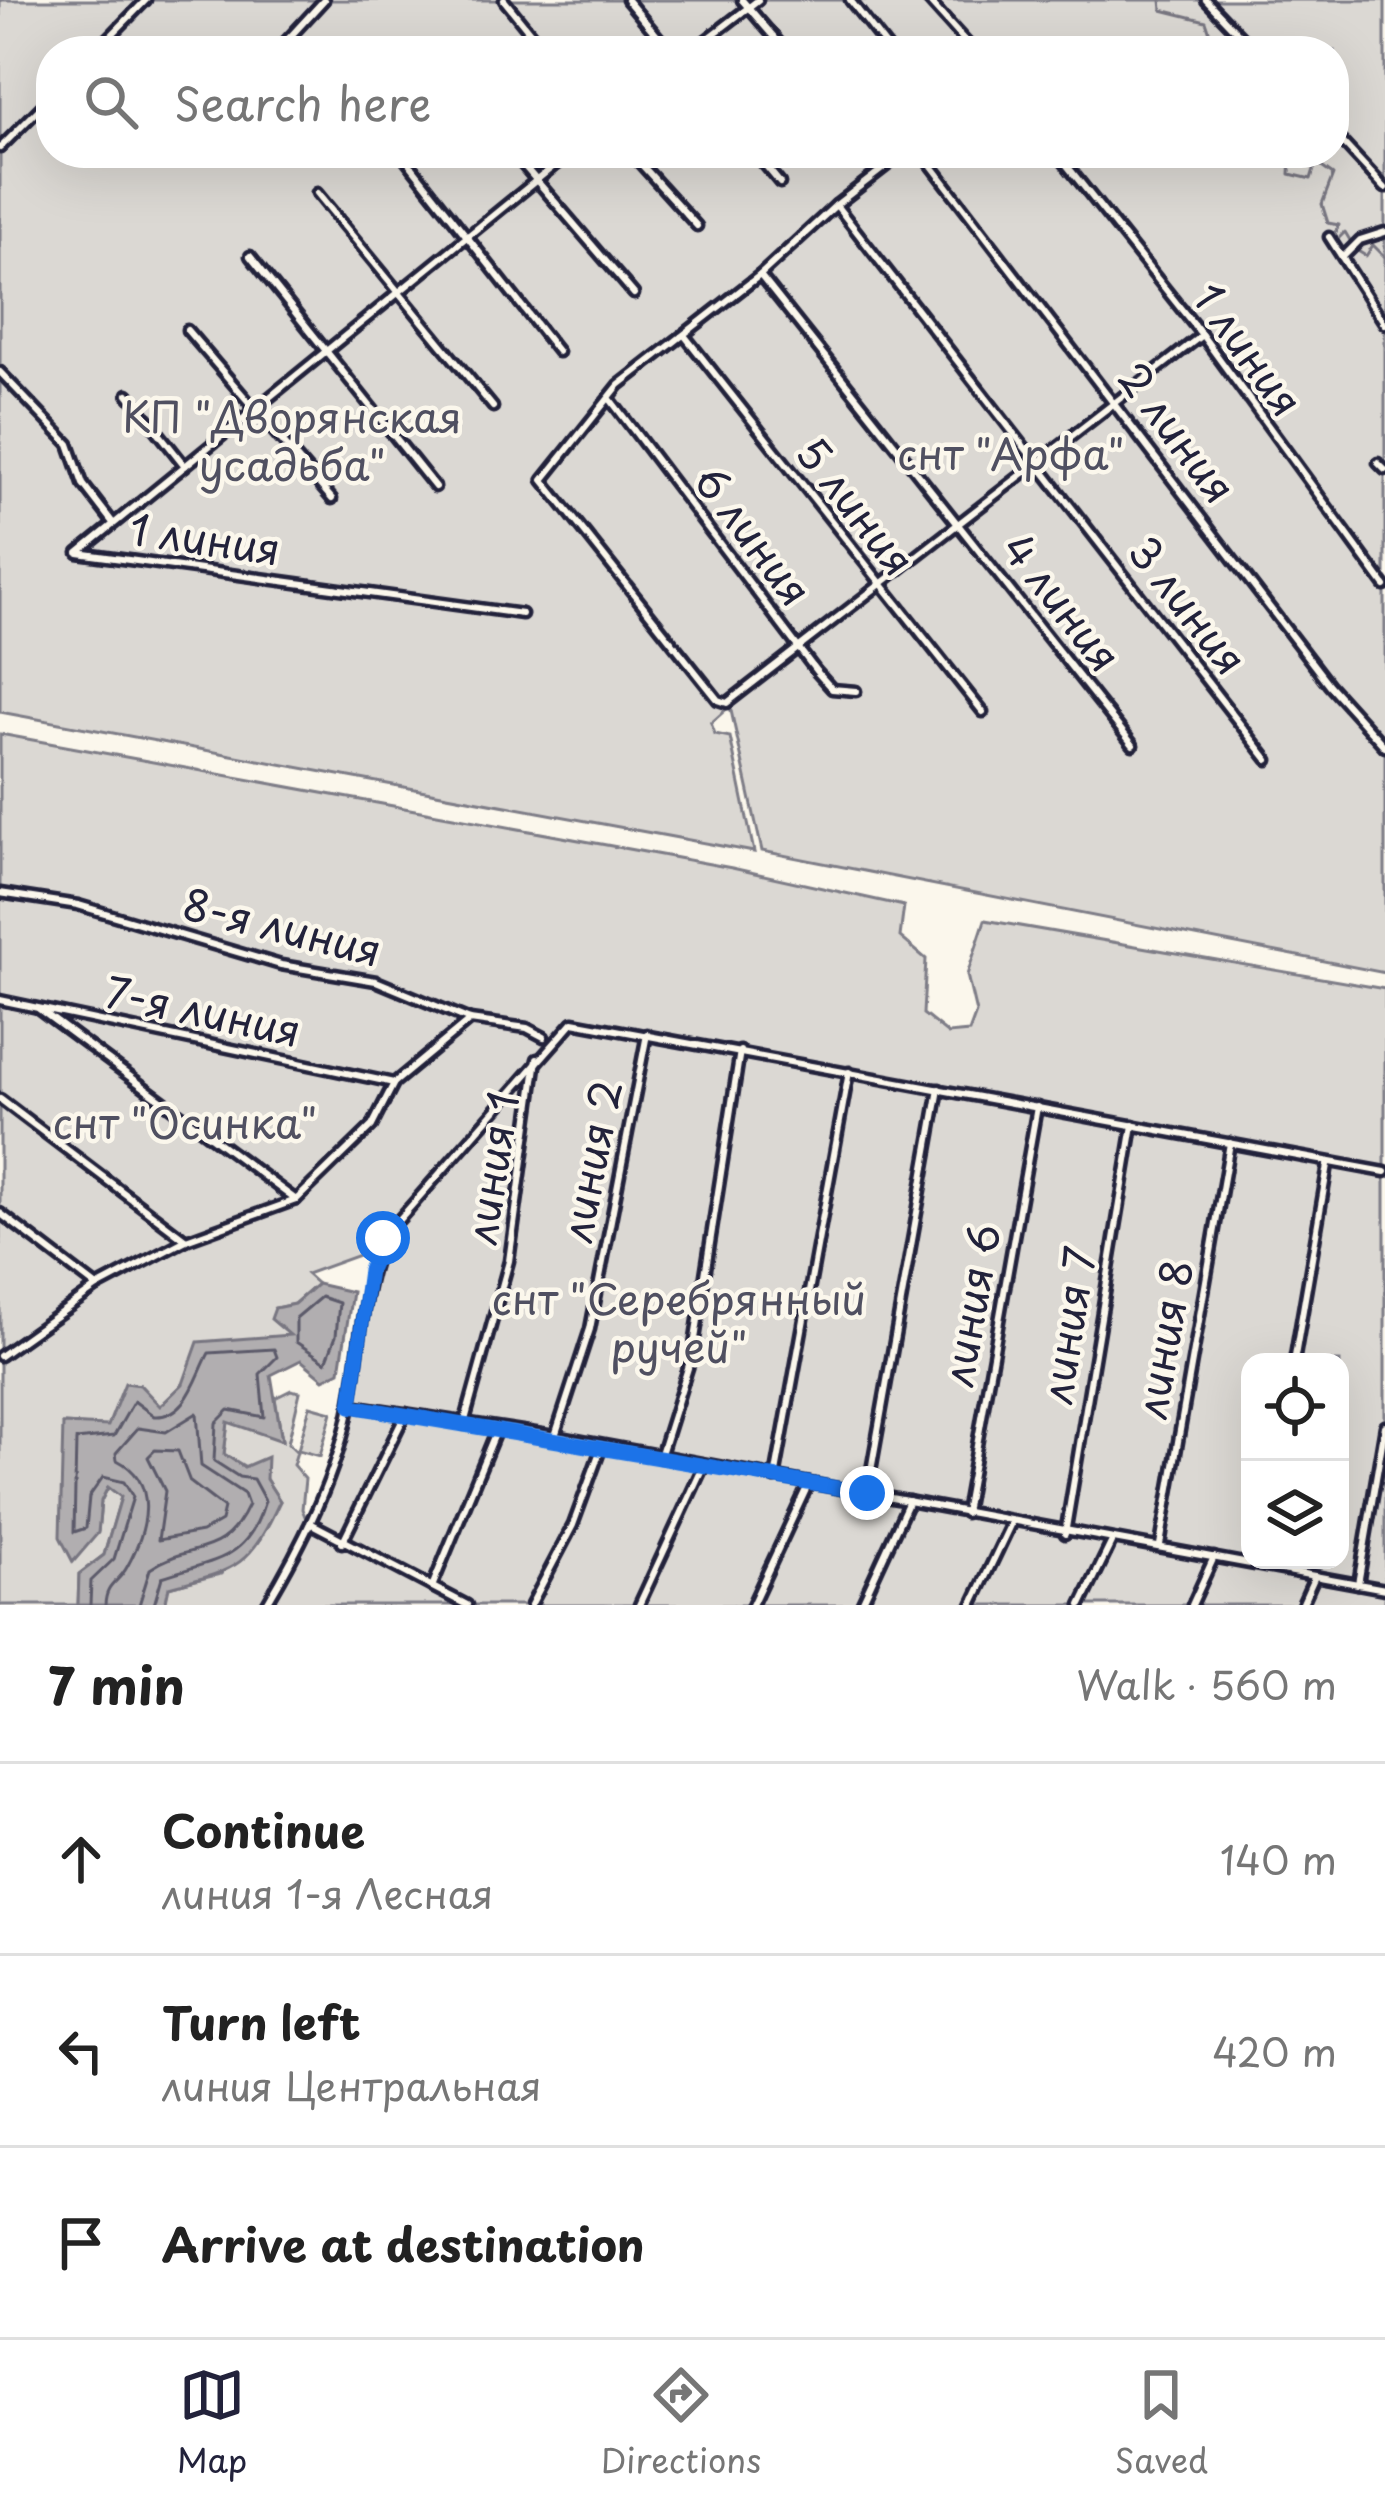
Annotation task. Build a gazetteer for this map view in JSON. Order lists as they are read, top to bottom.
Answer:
{
  "streets": {
    "street": [
      "1 линия",
      "2 линия",
      "5 линия",
      "6 линия",
      "4 линия",
      "3 линия",
      "8-я линия",
      "7-я линия",
      "линия 2",
      "линия 1",
      "линия 6",
      "линия 7",
      "линия 8"
    ]
  },
  "parks": [
    "КП \"Дворянская усадьба\"",
    "снт \"Арфа\"",
    "снт \"Осинка\"",
    "снт \"Серебрянный ручей\""
  ],
  "page": {
    "search": "Search here",
    "heading": ["7 min", "Walk · 560 m"],
    "list": [
      ["Continue", "линия 1-я Лесная", "140 m"],
      ["Turn left", "линия Центральная", "420 m"],
      "Arrive at destination"
    ],
    "nav": ["Map", "Directions", "Saved"]
  }
}
